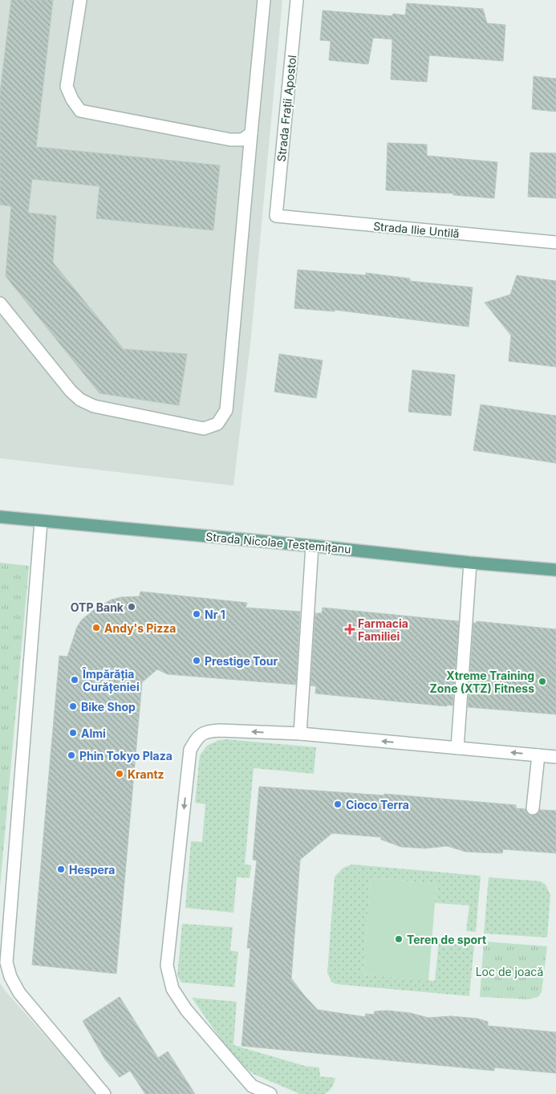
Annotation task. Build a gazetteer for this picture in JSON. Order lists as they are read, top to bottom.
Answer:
{
  "streets": {
    "main road": ["Strada Nicolae Testemițanu"],
    "street": ["Strada Frații Apostol", "Strada Ilie Untilă"]
  },
  "crossings": [
    ["Strada Frații Apostol", "Strada Ilie Untilă"]
  ],
  "parks": ["Loc de joacă"],
  "places": {
    "other": [
      "OTP Bank",
      "Nr 1",
      "Andy's Pizza",
      "Prestige Tour",
      "Împărăția Curățeniei",
      "Xtreme Training Zone (XTZ) Fitness",
      "Bike Shop",
      "Almi",
      "Phin Tokyo Plaza",
      "Krantz",
      "Cioco Terra",
      "Hespera",
      "Teren de sport"
    ],
    "health": ["Farmacia Familiei"]
  }
}
